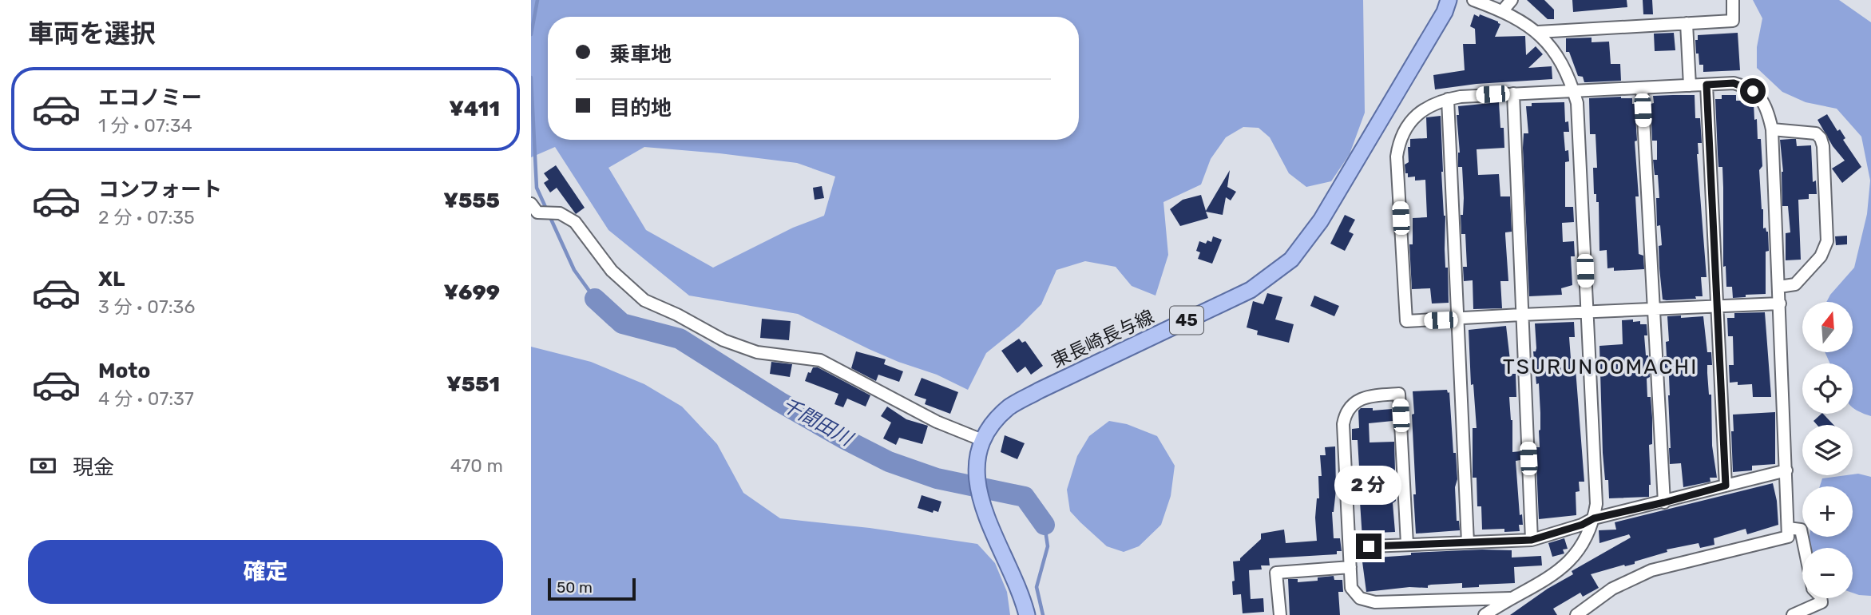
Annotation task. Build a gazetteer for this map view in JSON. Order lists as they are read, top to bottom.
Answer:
{
  "streets": {
    "main road": ["45", "東長崎長与線"]
  },
  "districts": ["TSURUNOOMACHI"],
  "water": ["千間田川"],
  "scale_bar": "50 m",
  "north": "top",
  "page": {
    "heading": "車両を選択",
    "banner": ["乗車地", "目的地"],
    "list": [
      {
        "name": "エコノミー",
        "note": "1 分 · 07:34",
        "value": "¥411"
      },
      {
        "name": "コンフォート",
        "note": "2 分 · 07:35",
        "value": "¥555"
      },
      {
        "name": "XL",
        "note": "3 分 · 07:36",
        "value": "¥699"
      },
      {
        "name": "Moto",
        "note": "4 分 · 07:37",
        "value": "¥551"
      }
    ],
    "map_buttons": ["+", "−"],
    "pay": ["現金", "470 m"],
    "bubble": "2 分",
    "buttons": "確定",
    "scale": "50 m"
  }
}
